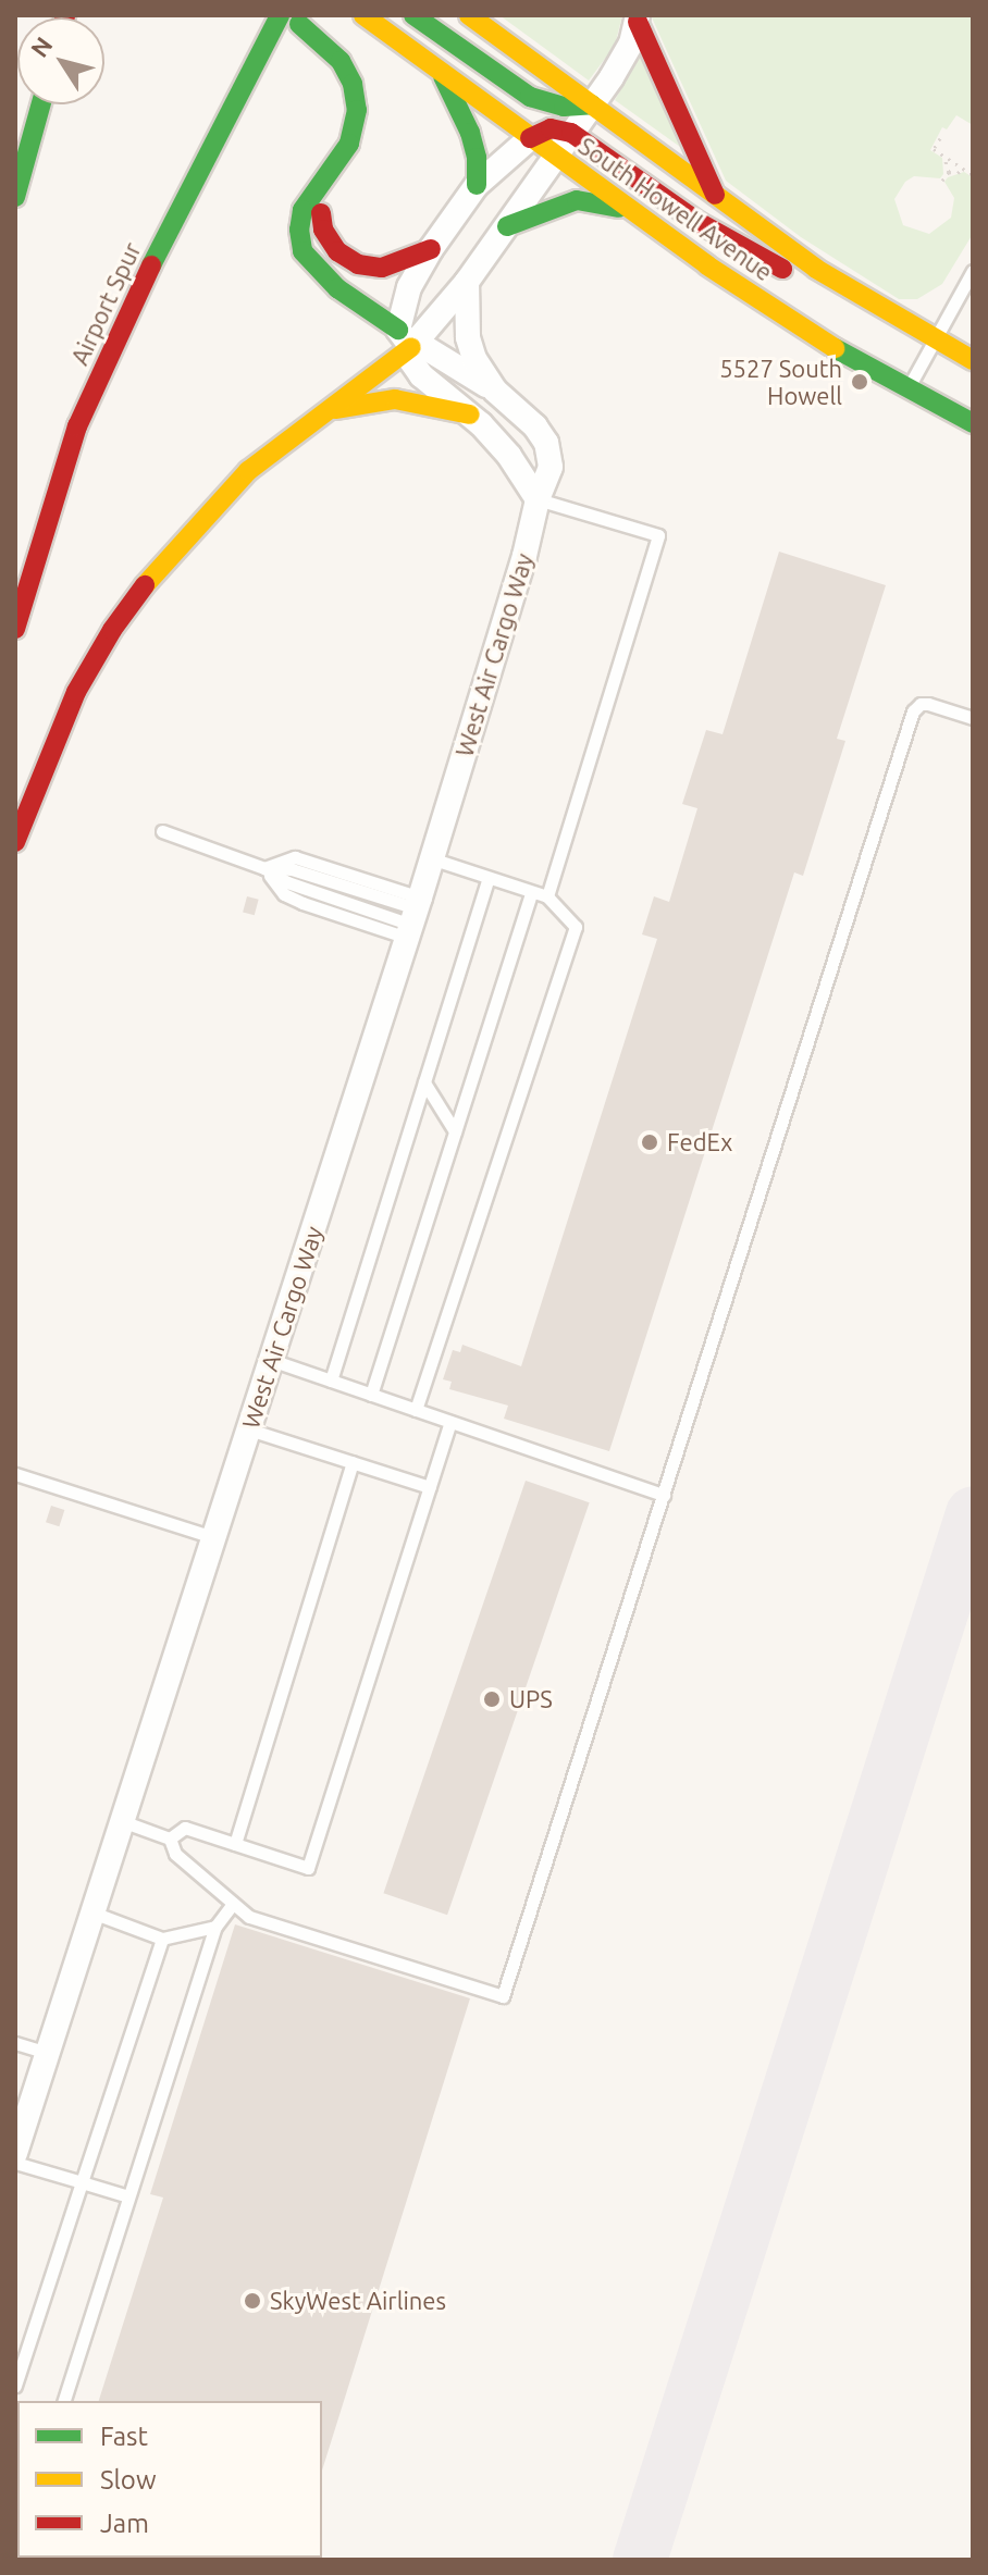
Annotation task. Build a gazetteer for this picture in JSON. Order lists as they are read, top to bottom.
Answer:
{
  "streets": {
    "main road": ["South Howell Avenue", "Airport Spur"],
    "street": ["West Air Cargo Way"]
  },
  "places": [
    "5527 South Howell",
    "FedEx",
    "UPS",
    "SkyWest Airlines"
  ],
  "legend": ["Fast", "Slow", "Jam"],
  "north": "top left"
}
